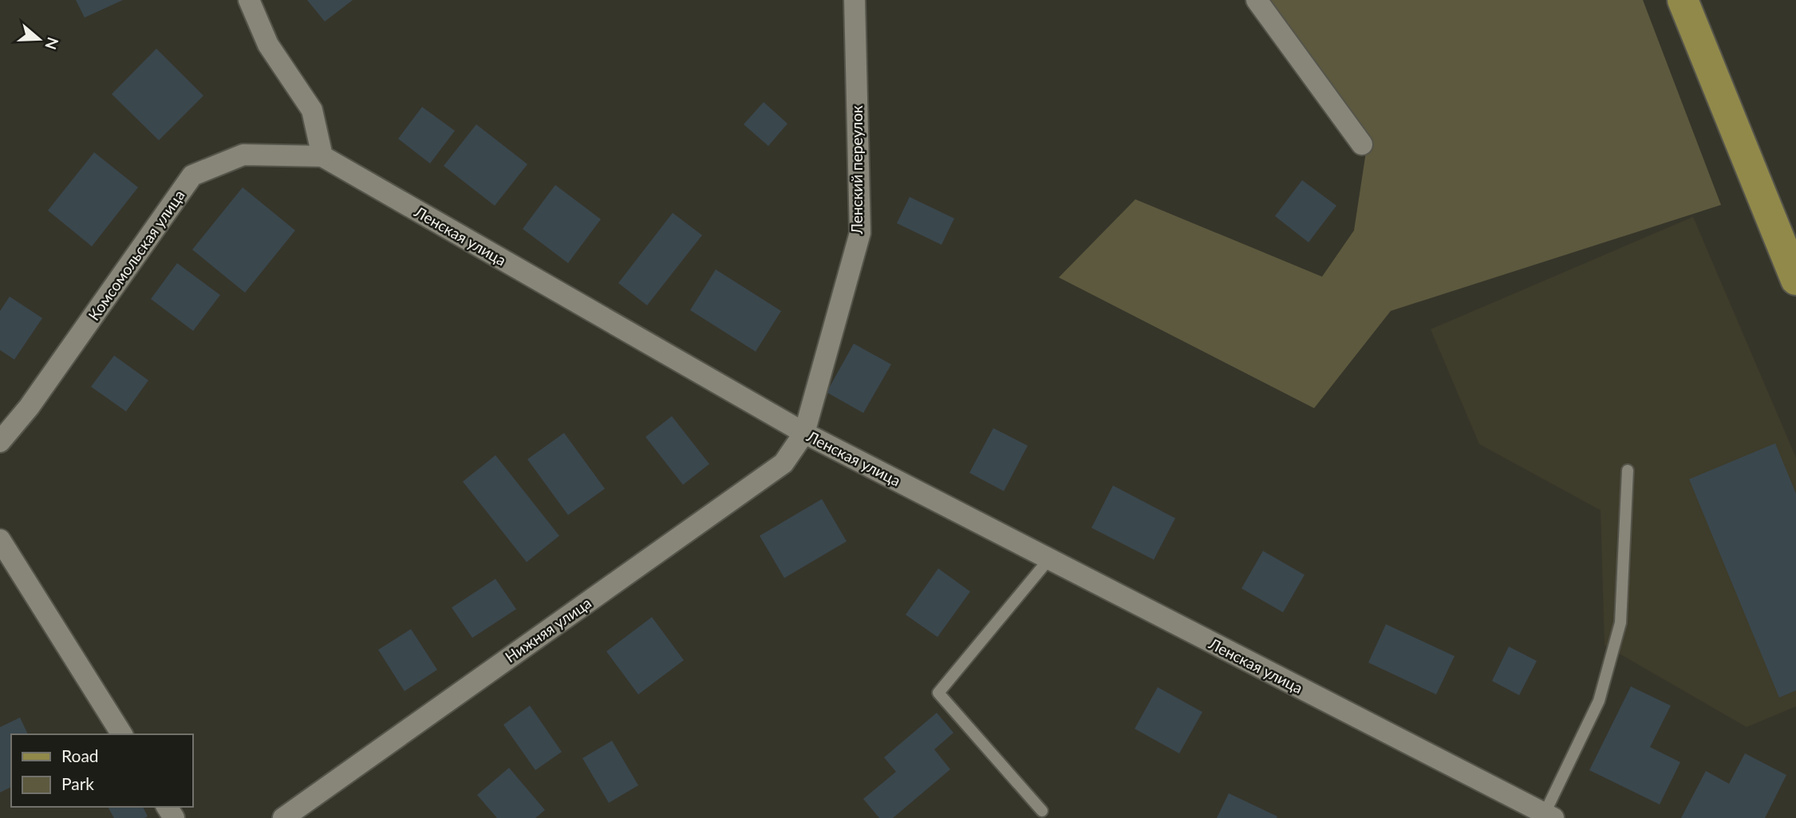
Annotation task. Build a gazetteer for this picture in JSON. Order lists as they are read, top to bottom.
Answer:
{
  "streets": {
    "street": [
      "Ленский переулок",
      "Ленская улица",
      "Комсомольская улица",
      "Нижняя улица"
    ]
  },
  "crossings": [
    ["Ленский переулок", "Ленская улица"],
    ["Ленский переулок", "Нижняя улица"],
    ["Ленская улица", "Комсомольская улица"],
    ["Ленская улица", "Нижняя улица"]
  ],
  "legend": ["Road", "Park"],
  "north": "right"
}
